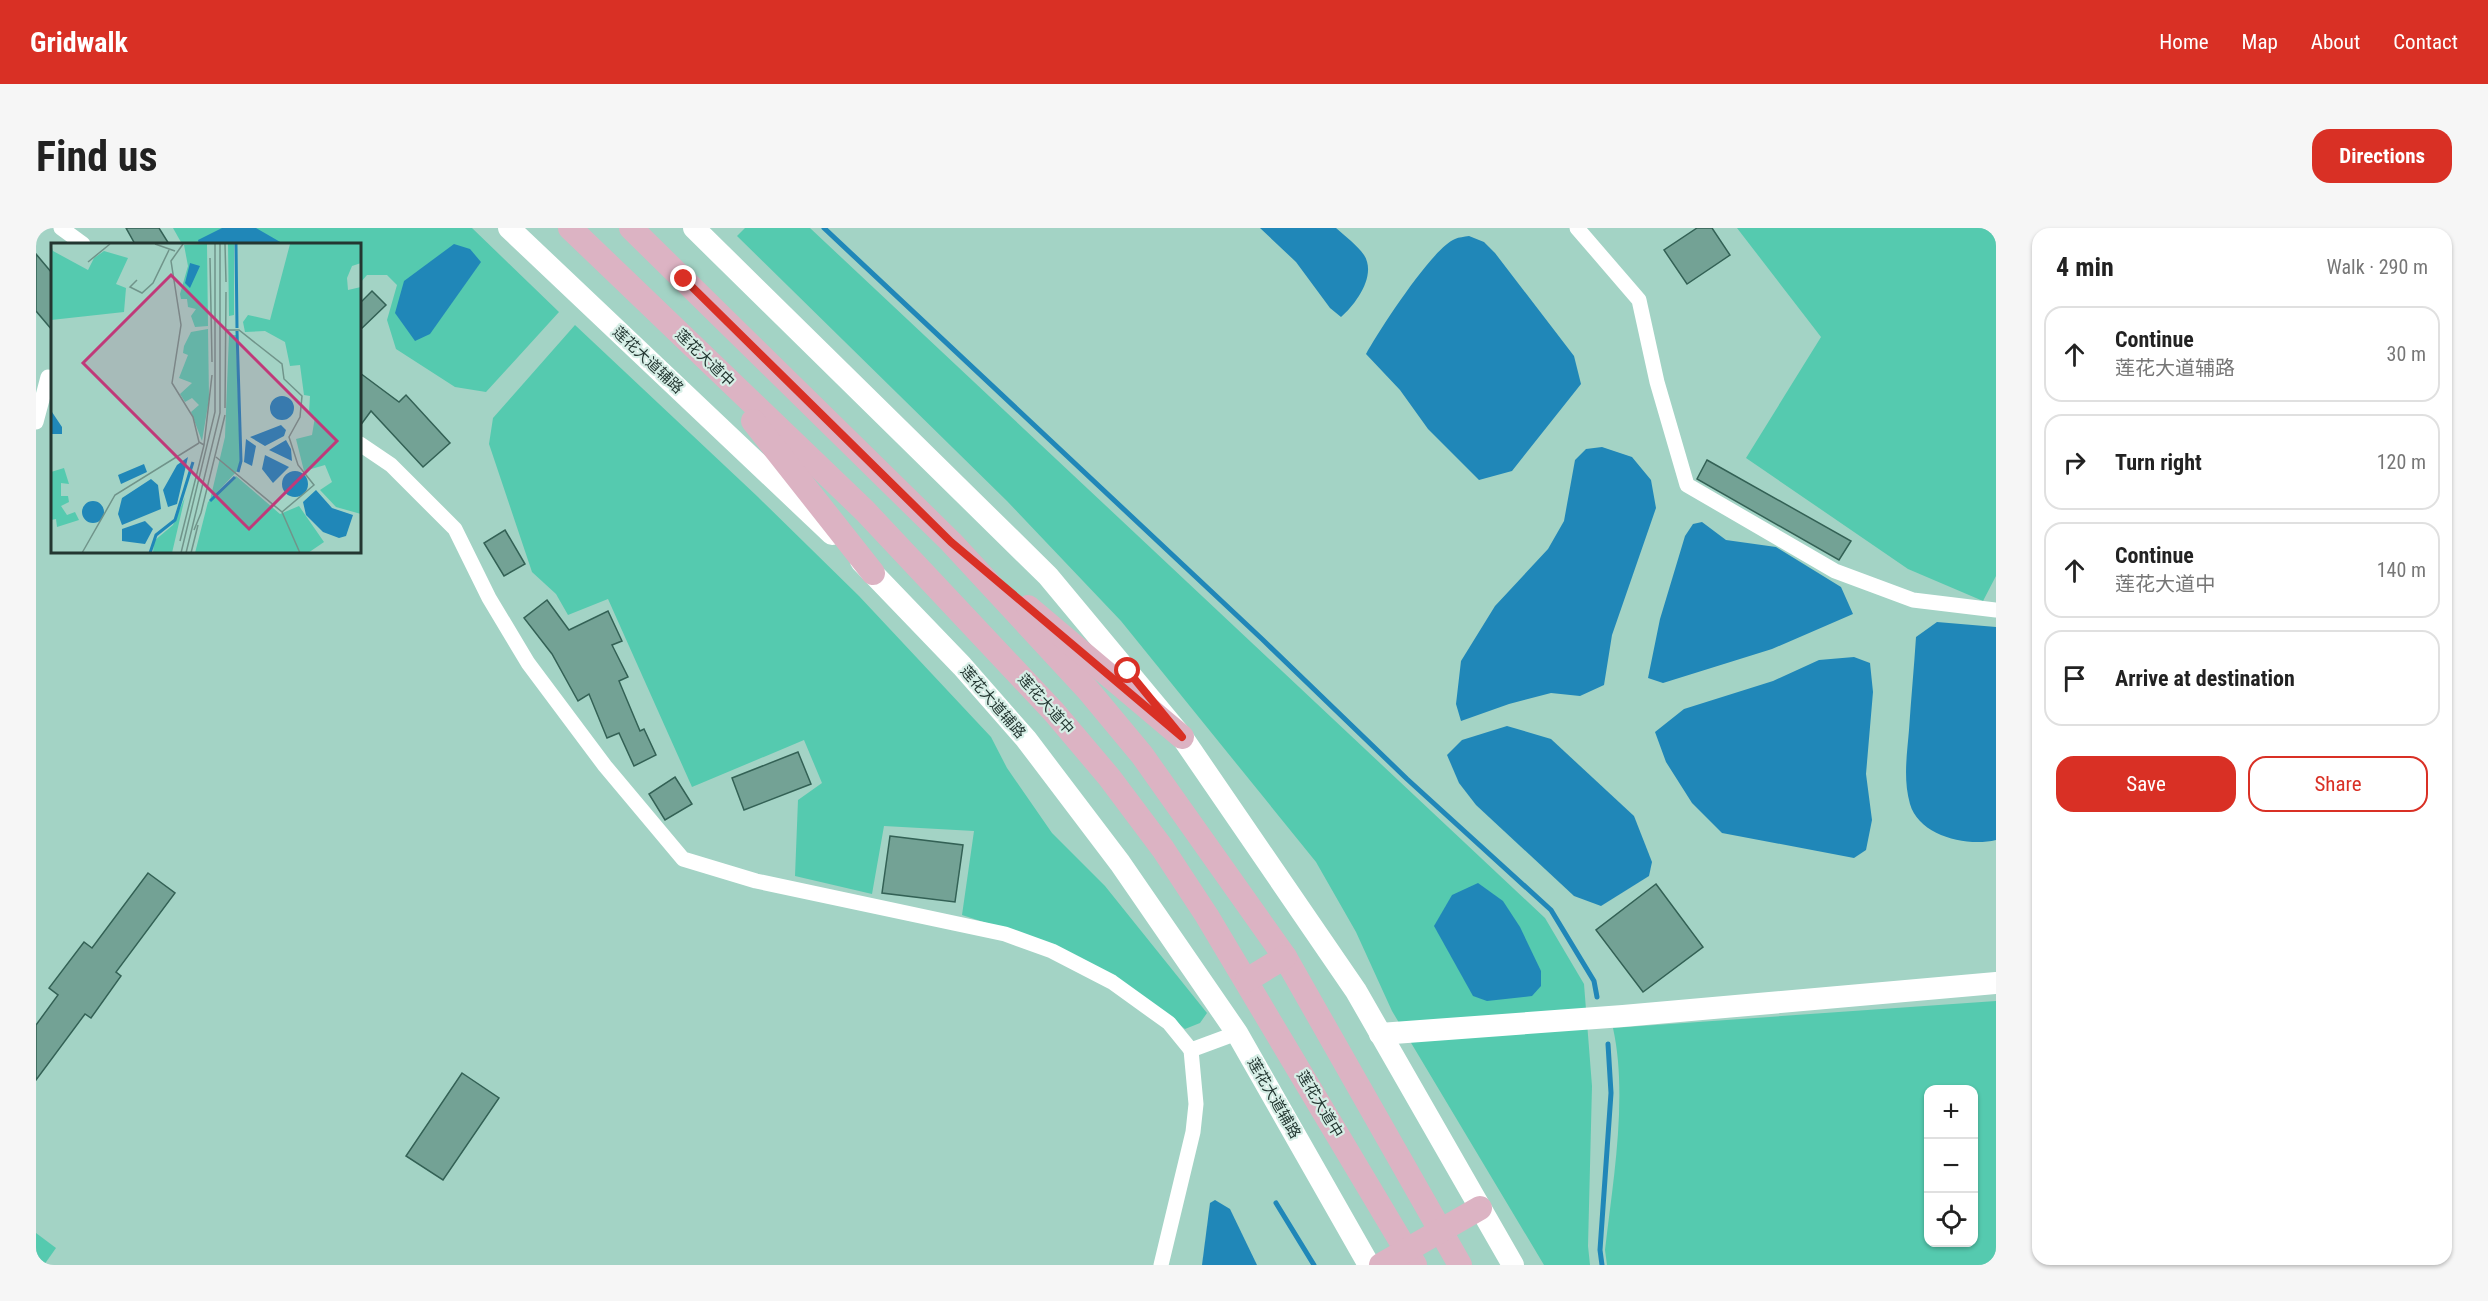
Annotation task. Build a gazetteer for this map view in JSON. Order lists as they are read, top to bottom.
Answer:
{
  "streets": {
    "main road": ["莲花大道中"],
    "street": ["莲花大道辅路"]
  },
  "page": {
    "header": "Gridwalk",
    "nav": [
      "Home",
      "Map",
      "About",
      "Contact"
    ],
    "buttons": [
      "Directions",
      ["Save", "Share"]
    ],
    "title": "Find us",
    "heading": ["4 min", "Walk · 290 m"],
    "list": [
      ["Continue", "莲花大道辅路", "30 m"],
      ["Turn right", "120 m"],
      ["Continue", "莲花大道中", "140 m"],
      "Arrive at destination"
    ],
    "map_buttons": ["+", "−"]
  }
}
